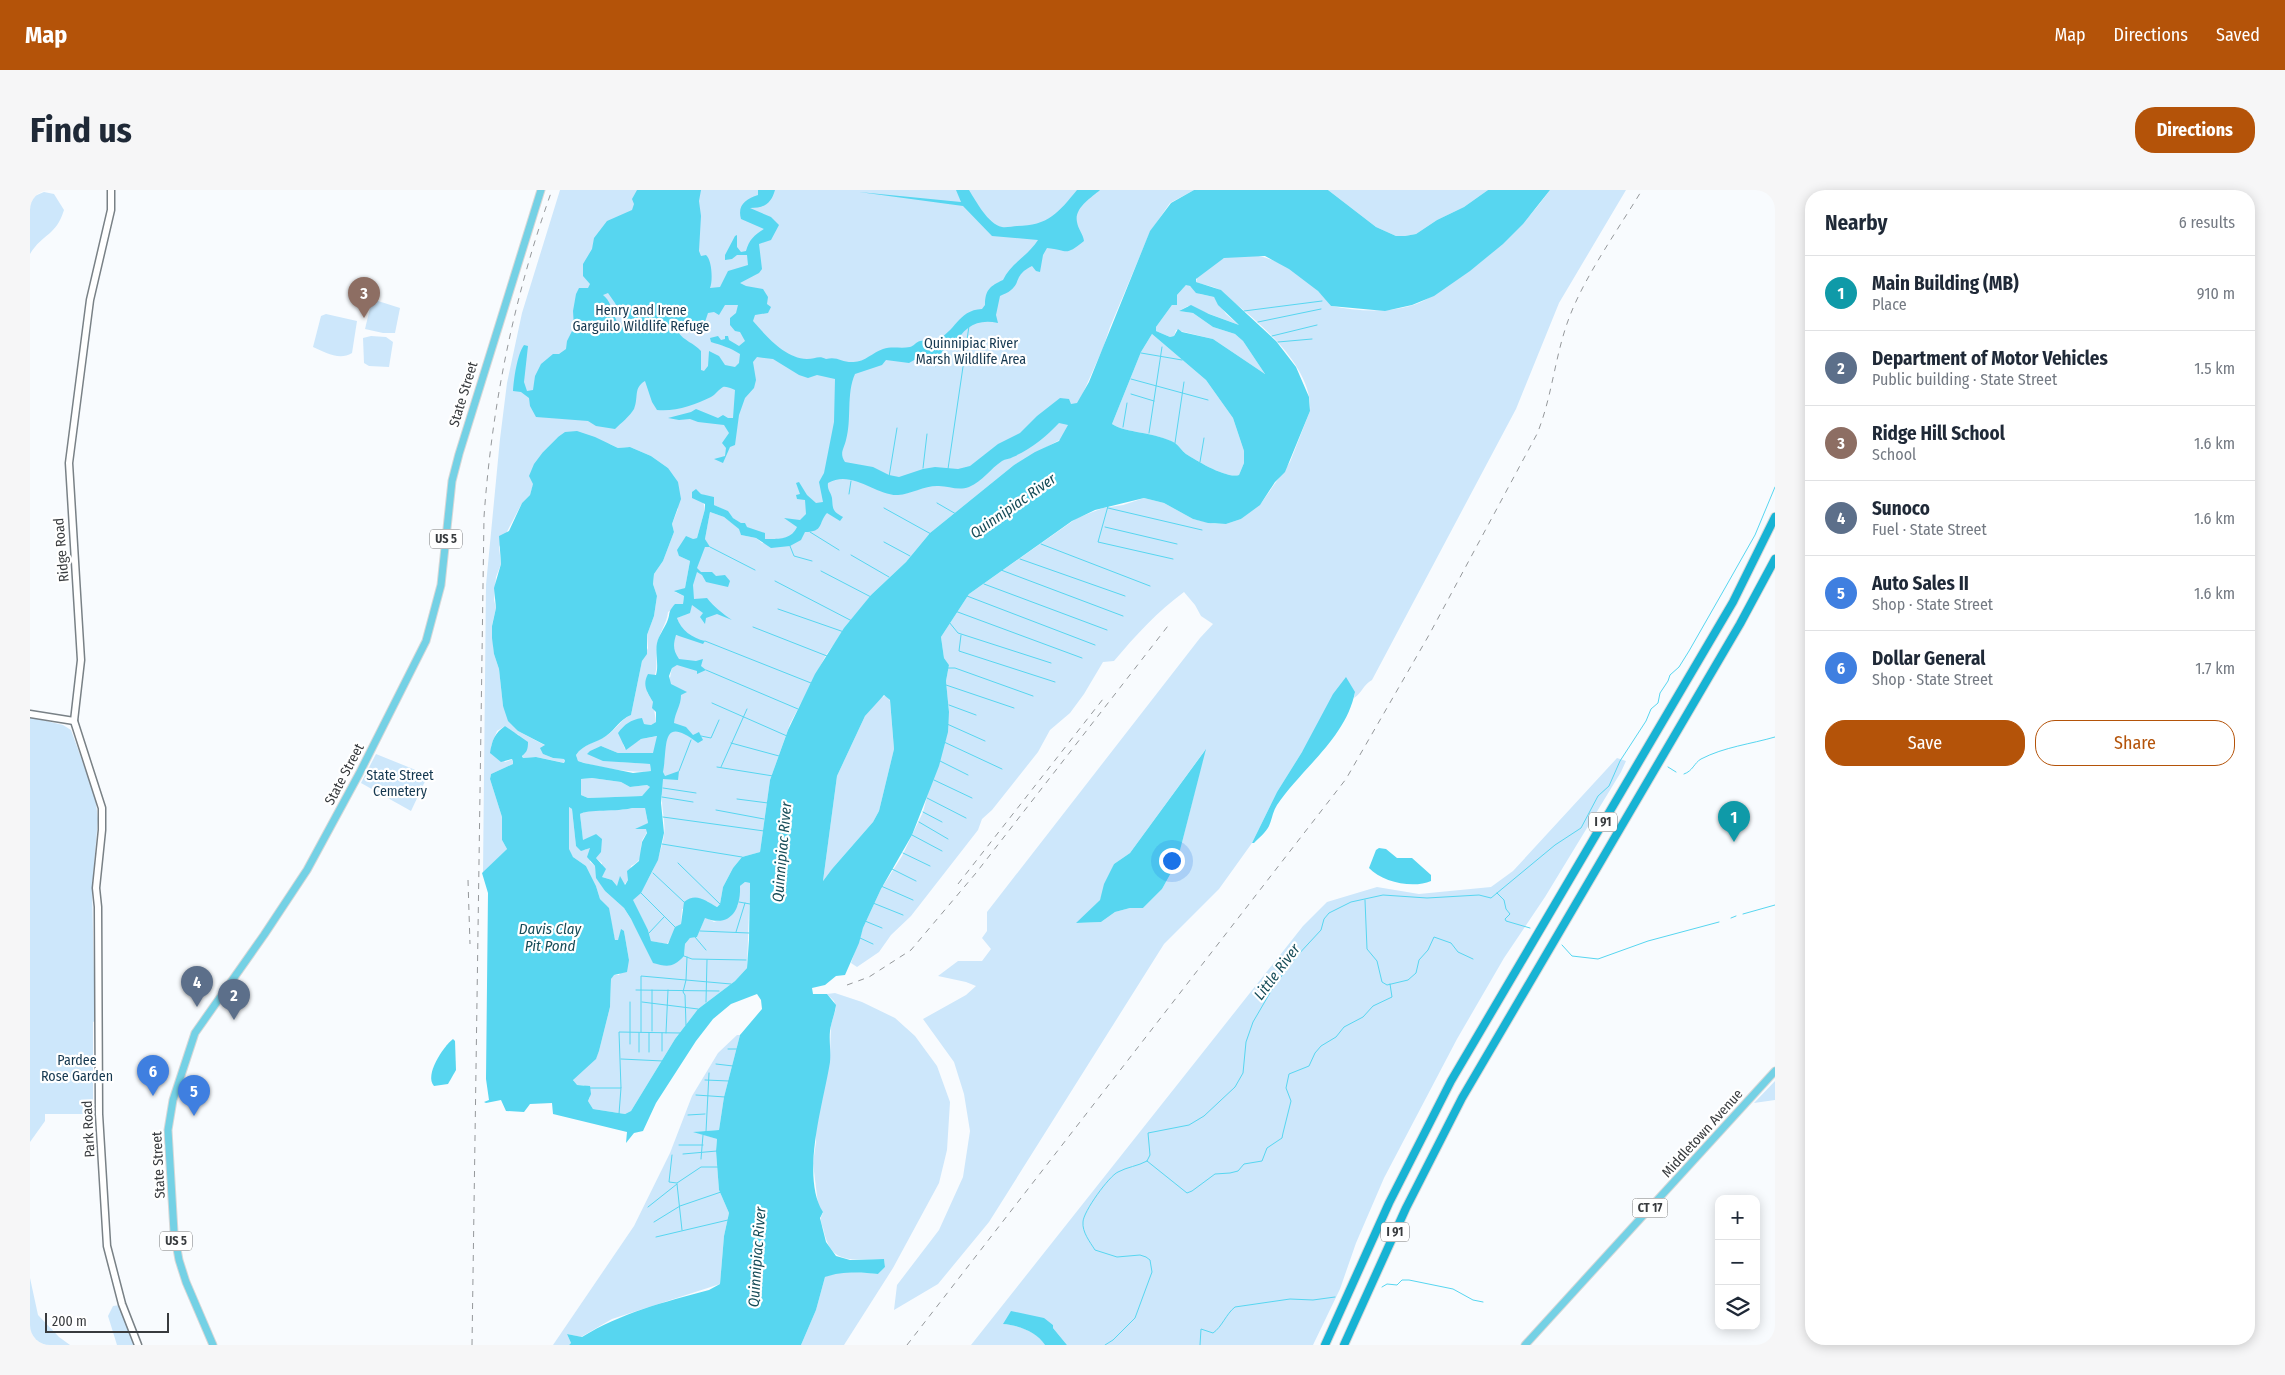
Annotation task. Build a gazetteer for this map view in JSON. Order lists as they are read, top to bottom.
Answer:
{
  "streets": {
    "highway": ["I 91"],
    "main road": [
      "State Street",
      "US 5",
      "Ridge Road",
      "Park Road",
      "Middletown Avenue",
      "CT 17"
    ]
  },
  "crossings": [
    ["Ridge Road", "Park Road"]
  ],
  "water": ["Quinnipiac River", "Davis Clay Pit Pond", "Little River"],
  "parks": [
    "Henry and Irene Garguilo Wildlife Refuge",
    "Quinnipiac River Marsh Wildlife Area",
    "State Street Cemetery",
    "Pardee Rose Garden"
  ],
  "scale_bar": "200 m",
  "page": {
    "header": "Map",
    "nav": ["Map", "Directions", "Saved"],
    "buttons": [
      "Directions",
      ["Save", "Share"]
    ],
    "title": "Find us",
    "heading": ["Nearby", "6 results"],
    "list": [
      {
        "mark": "1",
        "name": "Main Building (MB)",
        "note": "Place",
        "value": "910 m"
      },
      {
        "mark": "2",
        "name": "Department of Motor Vehicles",
        "note": "Public building · State Street",
        "value": "1.5 km"
      },
      {
        "mark": "3",
        "name": "Ridge Hill School",
        "note": "School",
        "value": "1.6 km"
      },
      {
        "mark": "4",
        "name": "Sunoco",
        "note": "Fuel · State Street",
        "value": "1.6 km"
      },
      {
        "mark": "5",
        "name": "Auto Sales II",
        "note": "Shop · State Street",
        "value": "1.6 km"
      },
      {
        "mark": "6",
        "name": "Dollar General",
        "note": "Shop · State Street",
        "value": "1.7 km"
      }
    ],
    "pins": [
      "3",
      "1",
      "4",
      "2",
      "6",
      "5"
    ],
    "map_buttons": ["+", "−"],
    "scale": "200 m"
  }
}
